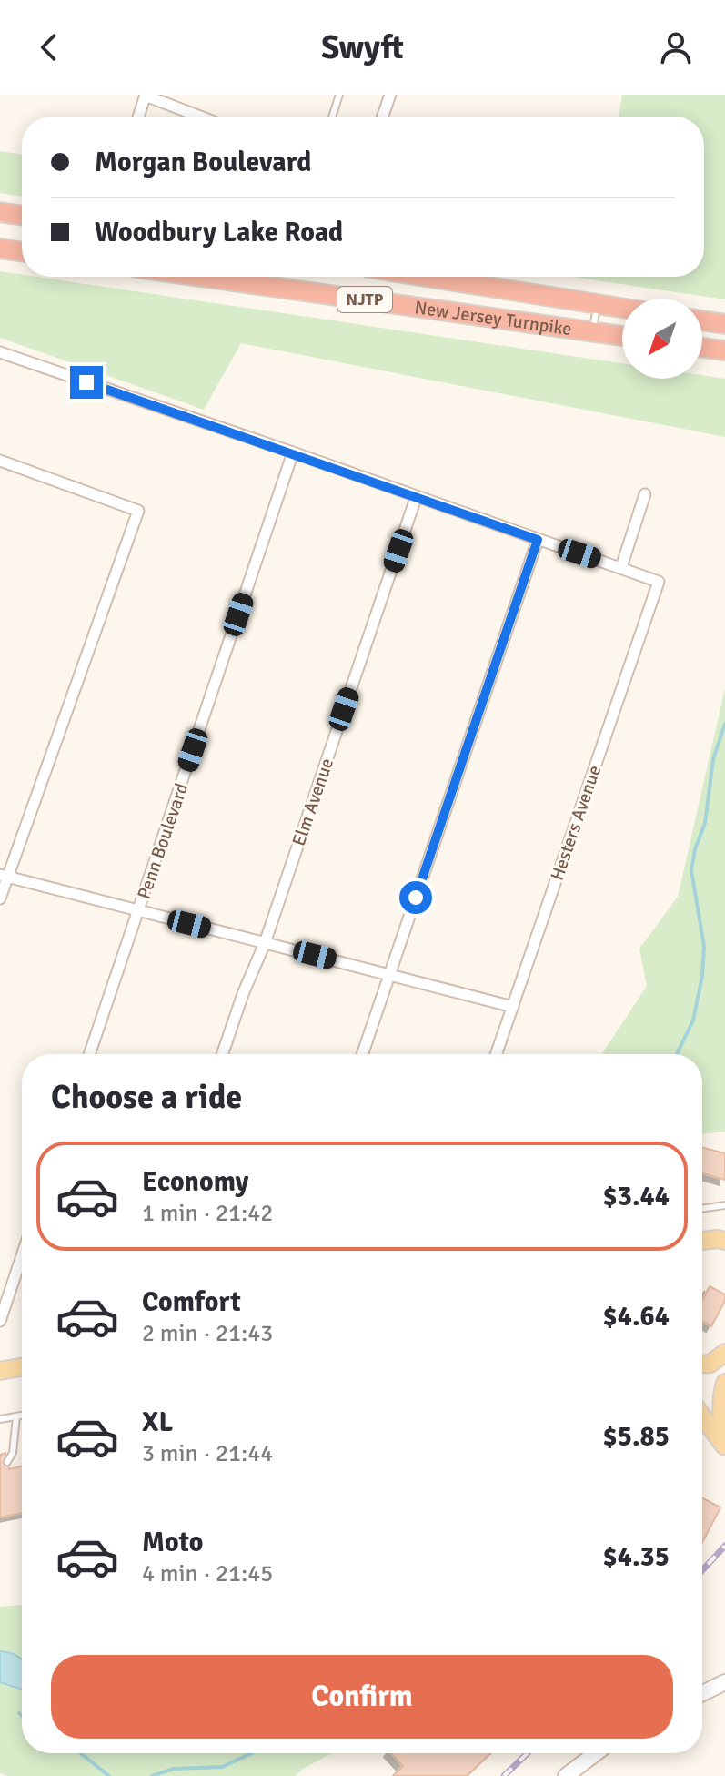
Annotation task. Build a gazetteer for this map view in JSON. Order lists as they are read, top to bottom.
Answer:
{
  "streets": {
    "highway": ["NJTP", "New Jersey Turnpike"],
    "street": ["Elm Avenue", "Hesters Avenue", "Penn Boulevard"]
  },
  "north": "bottom left",
  "page": {
    "header": "Swyft",
    "banner": ["Morgan Boulevard", "Woodbury Lake Road"],
    "heading": "Choose a ride",
    "list": [
      {
        "name": "Economy",
        "note": "1 min · 21:42",
        "value": "$3.44"
      },
      {
        "name": "Comfort",
        "note": "2 min · 21:43",
        "value": "$4.64"
      },
      {
        "name": "XL",
        "note": "3 min · 21:44",
        "value": "$5.85"
      },
      {
        "name": "Moto",
        "note": "4 min · 21:45",
        "value": "$4.35"
      }
    ],
    "buttons": "Confirm"
  }
}
